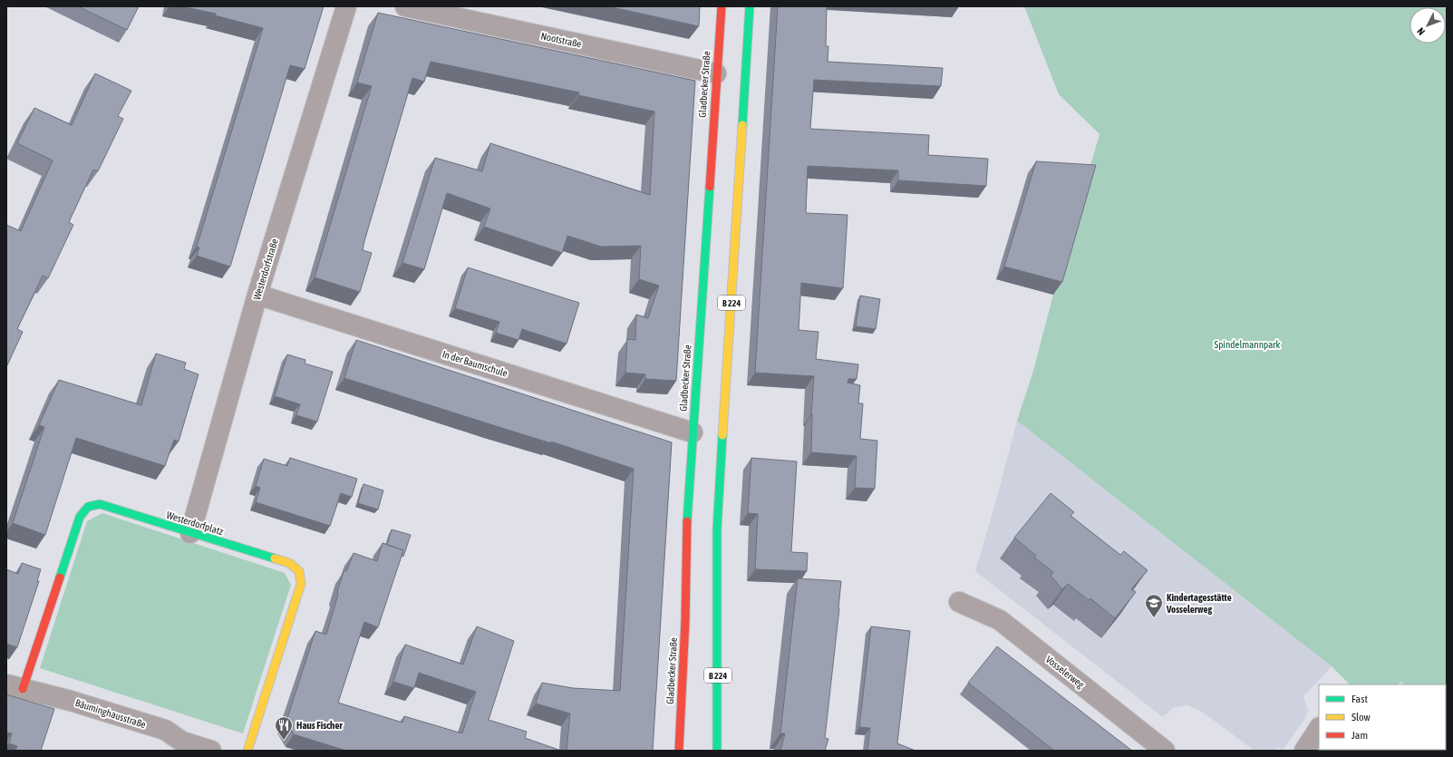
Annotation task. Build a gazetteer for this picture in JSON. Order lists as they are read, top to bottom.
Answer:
{
  "streets": {
    "main road": ["Gladbecker Straße", "B 224", "Westerdorfplatz"],
    "street": [
      "Nootstraße",
      "Westerdorfstraße",
      "In der Baumschule",
      "Vosselerweg",
      "Bäuminghausstraße"
    ]
  },
  "crossings": [
    ["Nootstraße", "Gladbecker Straße"],
    ["Gladbecker Straße", "In der Baumschule"],
    ["Westerdorfstraße", "In der Baumschule"],
    ["Westerdorfstraße", "Westerdorfplatz"],
    ["Westerdorfplatz", "Bäuminghausstraße"]
  ],
  "parks": ["Spindelmannpark"],
  "places": {
    "school or university": ["Kindertagesstätte Vosselerweg"],
    "restaurant": ["Haus Fischer"]
  },
  "legend": ["Fast", "Slow", "Jam"],
  "north": "bottom left"
}
